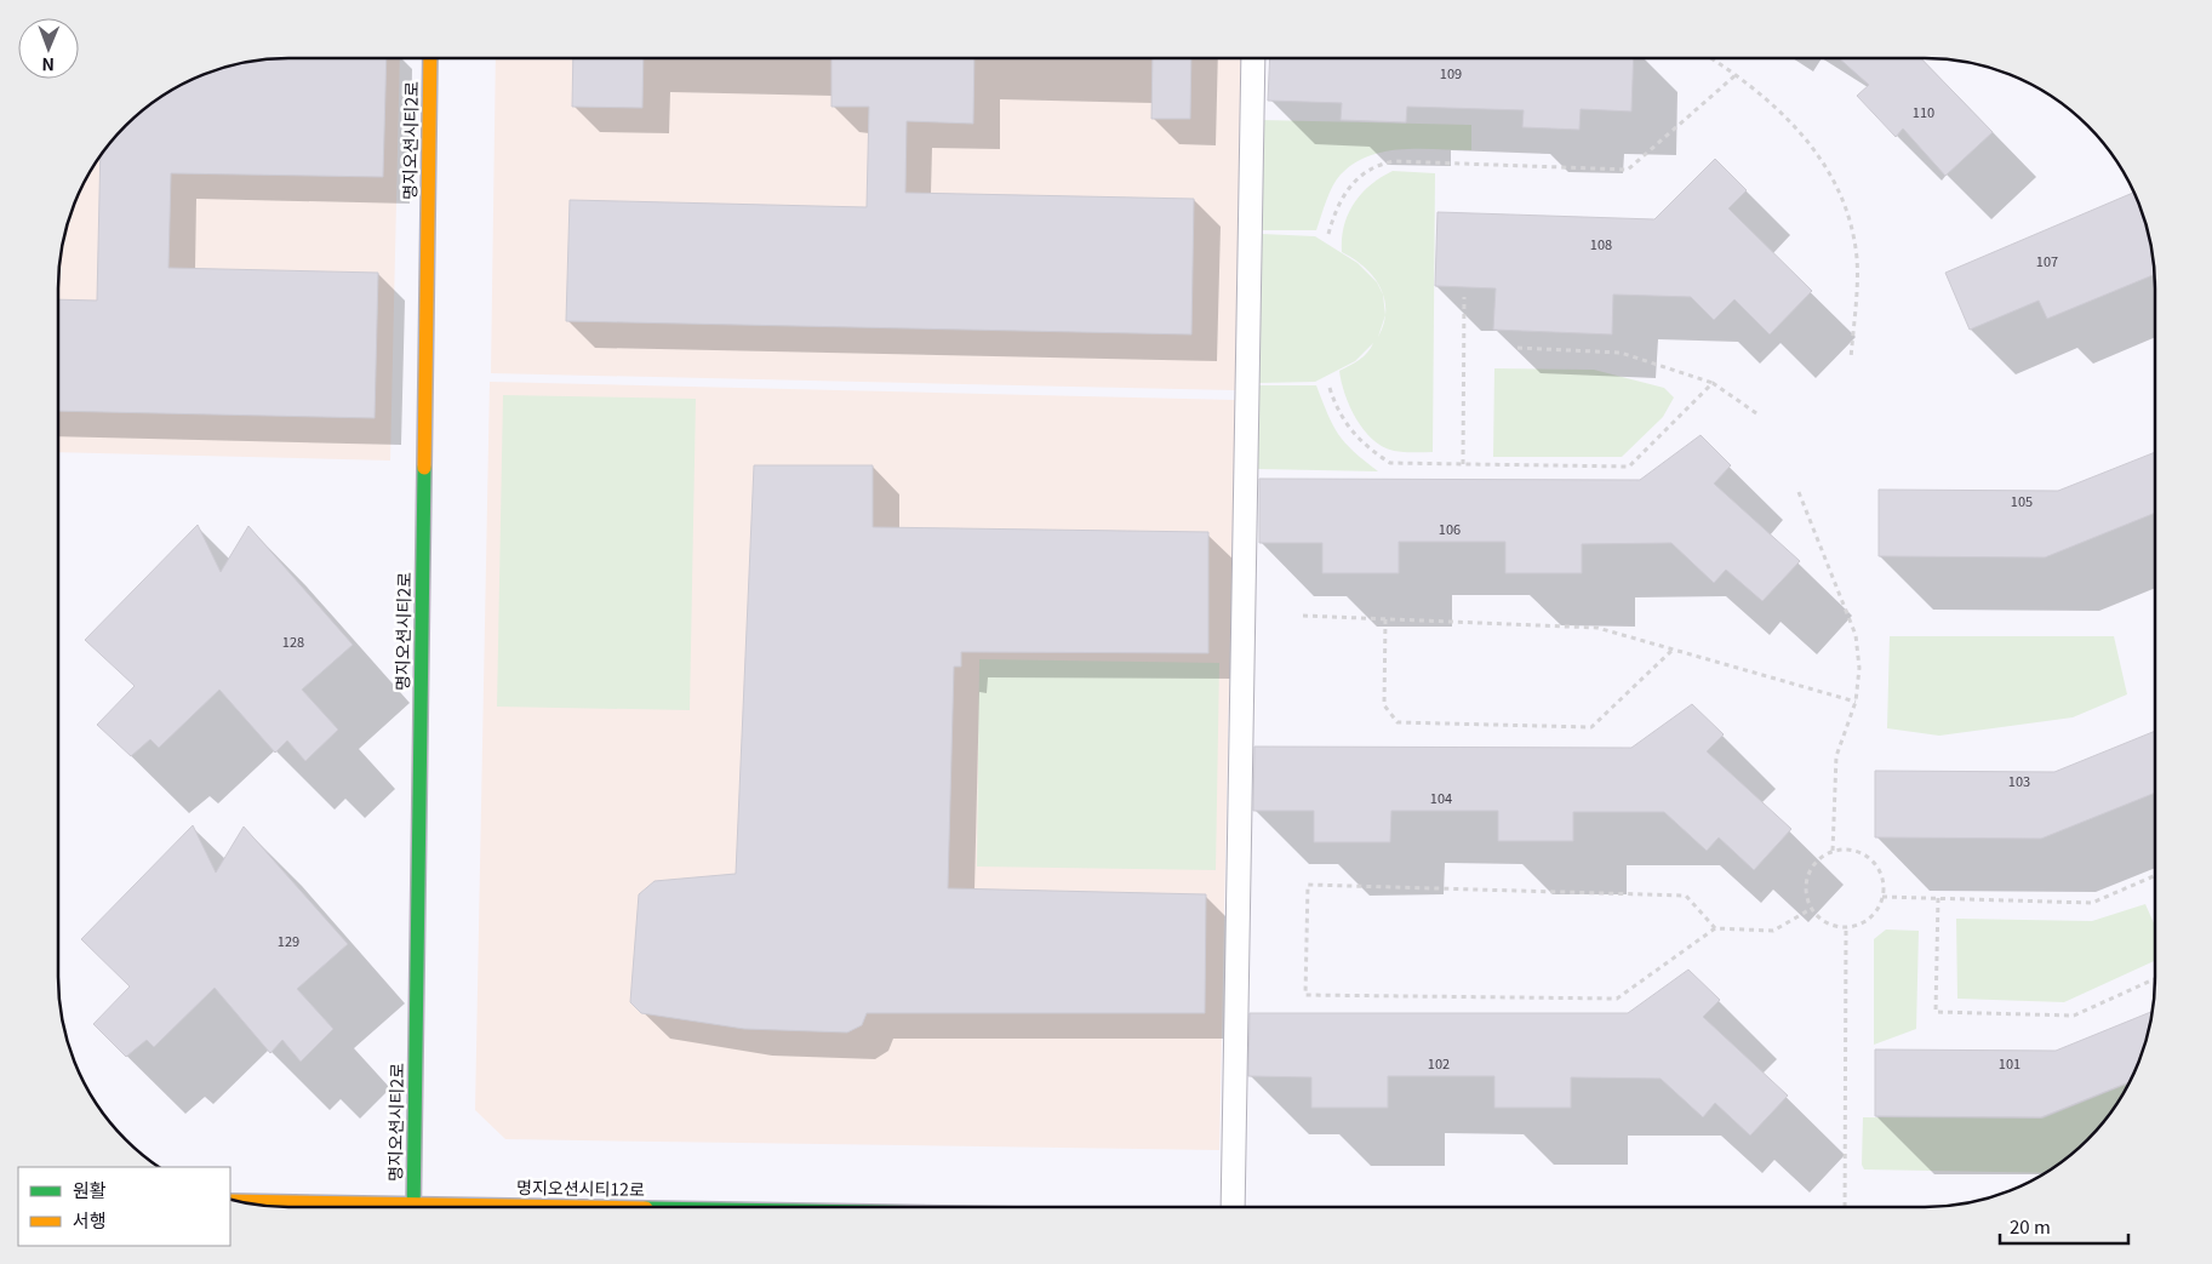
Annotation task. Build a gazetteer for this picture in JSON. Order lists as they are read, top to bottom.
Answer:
{
  "streets": {
    "street": ["명지오션시티2로", "명지오션시티12로"]
  },
  "house_numbers": [
    "109",
    "110",
    "108",
    "107",
    "105",
    "106",
    "128",
    "103",
    "104",
    "129",
    "102",
    "101"
  ],
  "legend": ["원활", "서행"],
  "scale_bar": "20 m",
  "north": "bottom"
}
